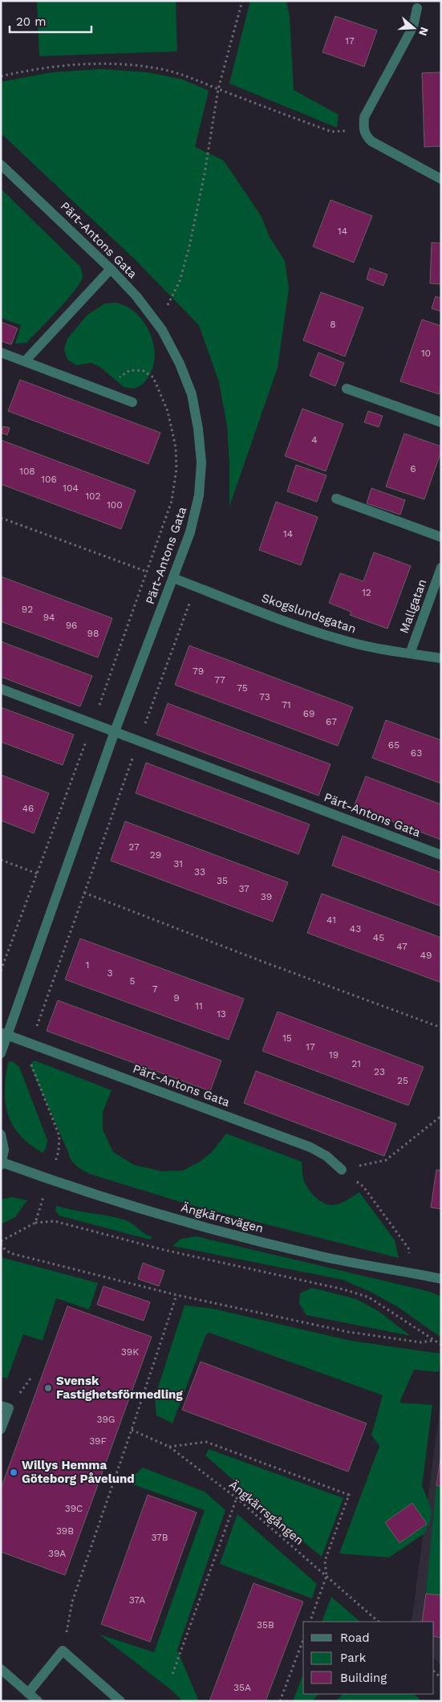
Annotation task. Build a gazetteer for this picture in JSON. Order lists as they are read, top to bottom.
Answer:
{
  "streets": {
    "street": [
      "Pärt-Antons Gata",
      "Mallgatan",
      "Skogslundsgatan",
      "Ängkärrsvägen"
    ],
    "path": ["Ängkärrsgången"]
  },
  "crossings": [
    ["Pärt-Antons Gata", "Skogslundsgatan"],
    ["Mallgatan", "Skogslundsgatan"]
  ],
  "places": ["Svensk Fastighetsförmedling", "Willys Hemma Göteborg Påvelund"],
  "house_numbers": [
    "17",
    "14",
    "8",
    "10",
    "4",
    "6",
    "108",
    "106",
    "104",
    "102",
    "100",
    "14",
    "12",
    "92",
    "94",
    "96",
    "98",
    "79",
    "77",
    "75",
    "73",
    "71",
    "69",
    "67",
    "65",
    "63",
    "46",
    "27",
    "29",
    "31",
    "33",
    "35",
    "37",
    "39",
    "41",
    "43",
    "45",
    "47",
    "49",
    "1",
    "3",
    "5",
    "7",
    "9",
    "11",
    "13",
    "15",
    "17",
    "19",
    "21",
    "23",
    "25",
    "39K",
    "39G",
    "39F",
    "39C",
    "39B",
    "37B",
    "39A",
    "37A",
    "35B",
    "35A"
  ],
  "legend": ["Road", "Park", "Building"],
  "scale_bar": "20 m",
  "north": "right"
}
